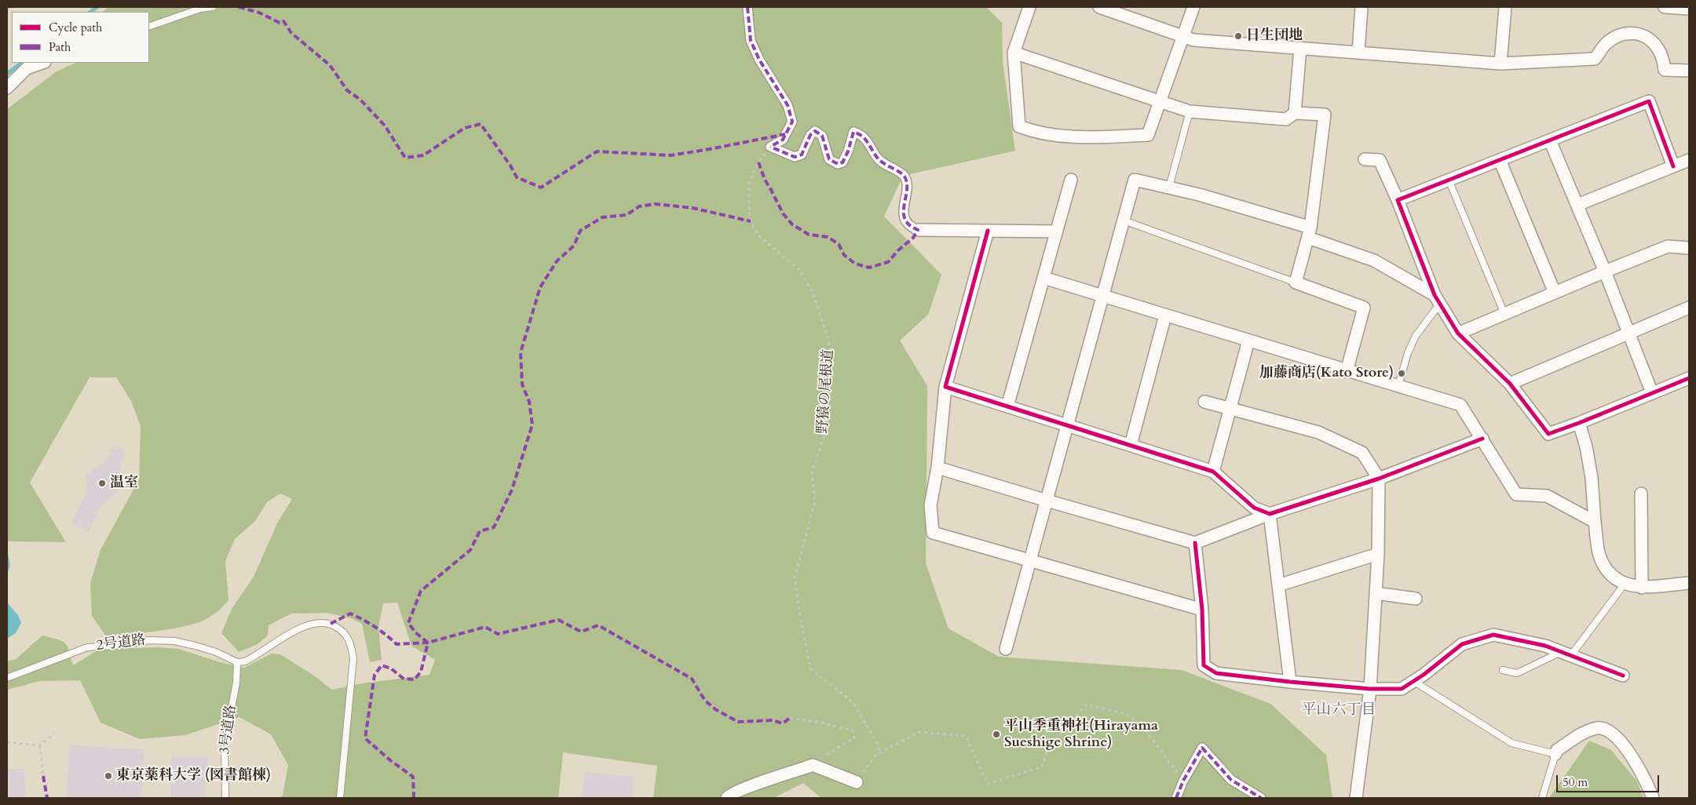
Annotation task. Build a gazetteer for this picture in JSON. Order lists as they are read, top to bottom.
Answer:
{
  "streets": {
    "lane": ["2号道路", "3号道路"],
    "path": ["野猿の尾根道"]
  },
  "crossings": [
    ["2号道路", "3号道路"]
  ],
  "districts": ["平山六丁目"],
  "places": [
    "日生団地",
    "加藤商店(Kato Store)",
    "温室",
    "平山季重神社(Hirayama Sueshige Shrine)",
    "東京薬科大学 (図書館棟)"
  ],
  "legend": ["Cycle path", "Path"],
  "scale_bar": "50 m"
}
